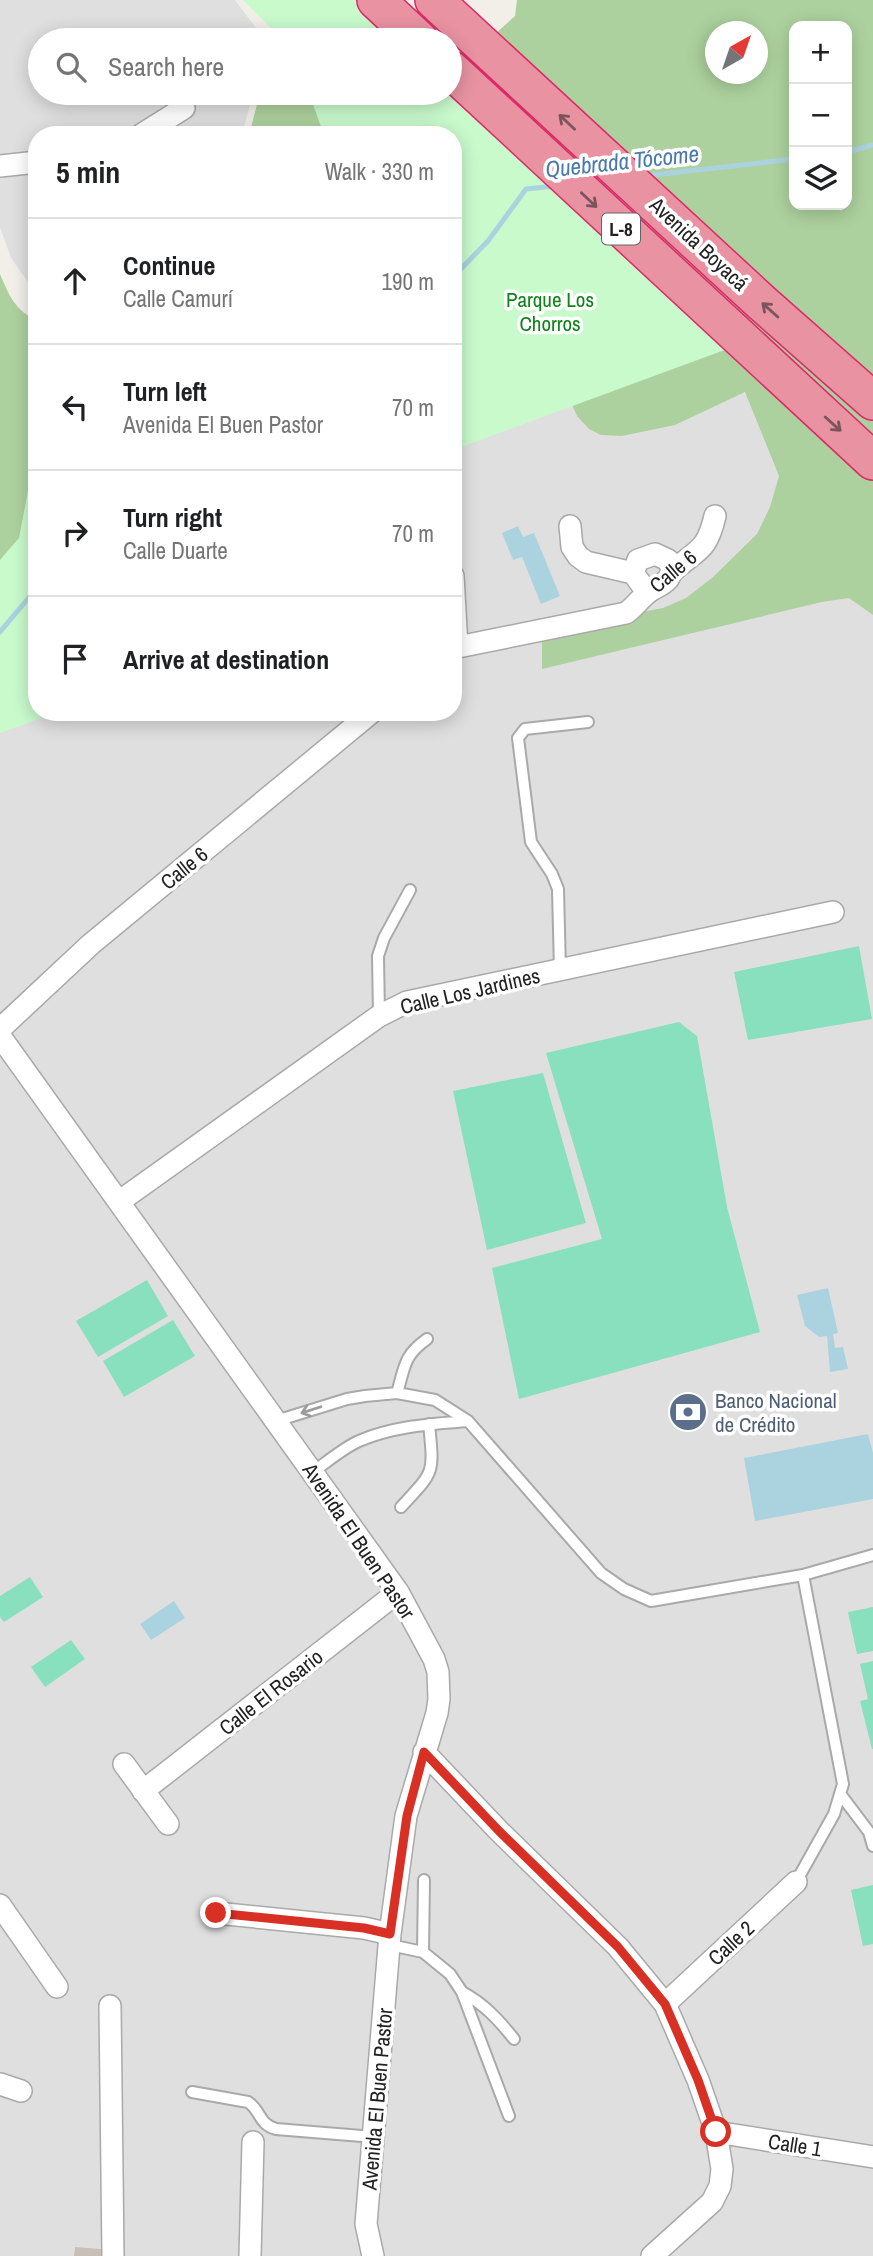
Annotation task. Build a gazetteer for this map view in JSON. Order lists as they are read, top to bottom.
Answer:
{
  "streets": {
    "highway": ["L-8", "Avenida Boyacá"],
    "street": [
      "Calle 6",
      "Calle Los Jardines",
      "Avenida El Buen Pastor",
      "Calle El Rosario",
      "Calle 2",
      "Calle 1"
    ]
  },
  "crossings": [
    ["Calle Los Jardines", "Avenida El Buen Pastor"],
    ["Avenida El Buen Pastor", "Calle El Rosario"]
  ],
  "water": ["Quebrada Tócome"],
  "parks": ["Parque Los Chorros"],
  "places": {
    "bank": ["Banco Nacional de Crédito"]
  },
  "north": "top right",
  "page": {
    "map_buttons": ["+", "−"],
    "search": "Search here",
    "heading": ["5 min", "Walk · 330 m"],
    "list": [
      ["Continue", "Calle Camurí", "190 m"],
      ["Turn left", "Avenida El Buen Pastor", "70 m"],
      ["Turn right", "Calle Duarte", "70 m"],
      "Arrive at destination"
    ]
  }
}
